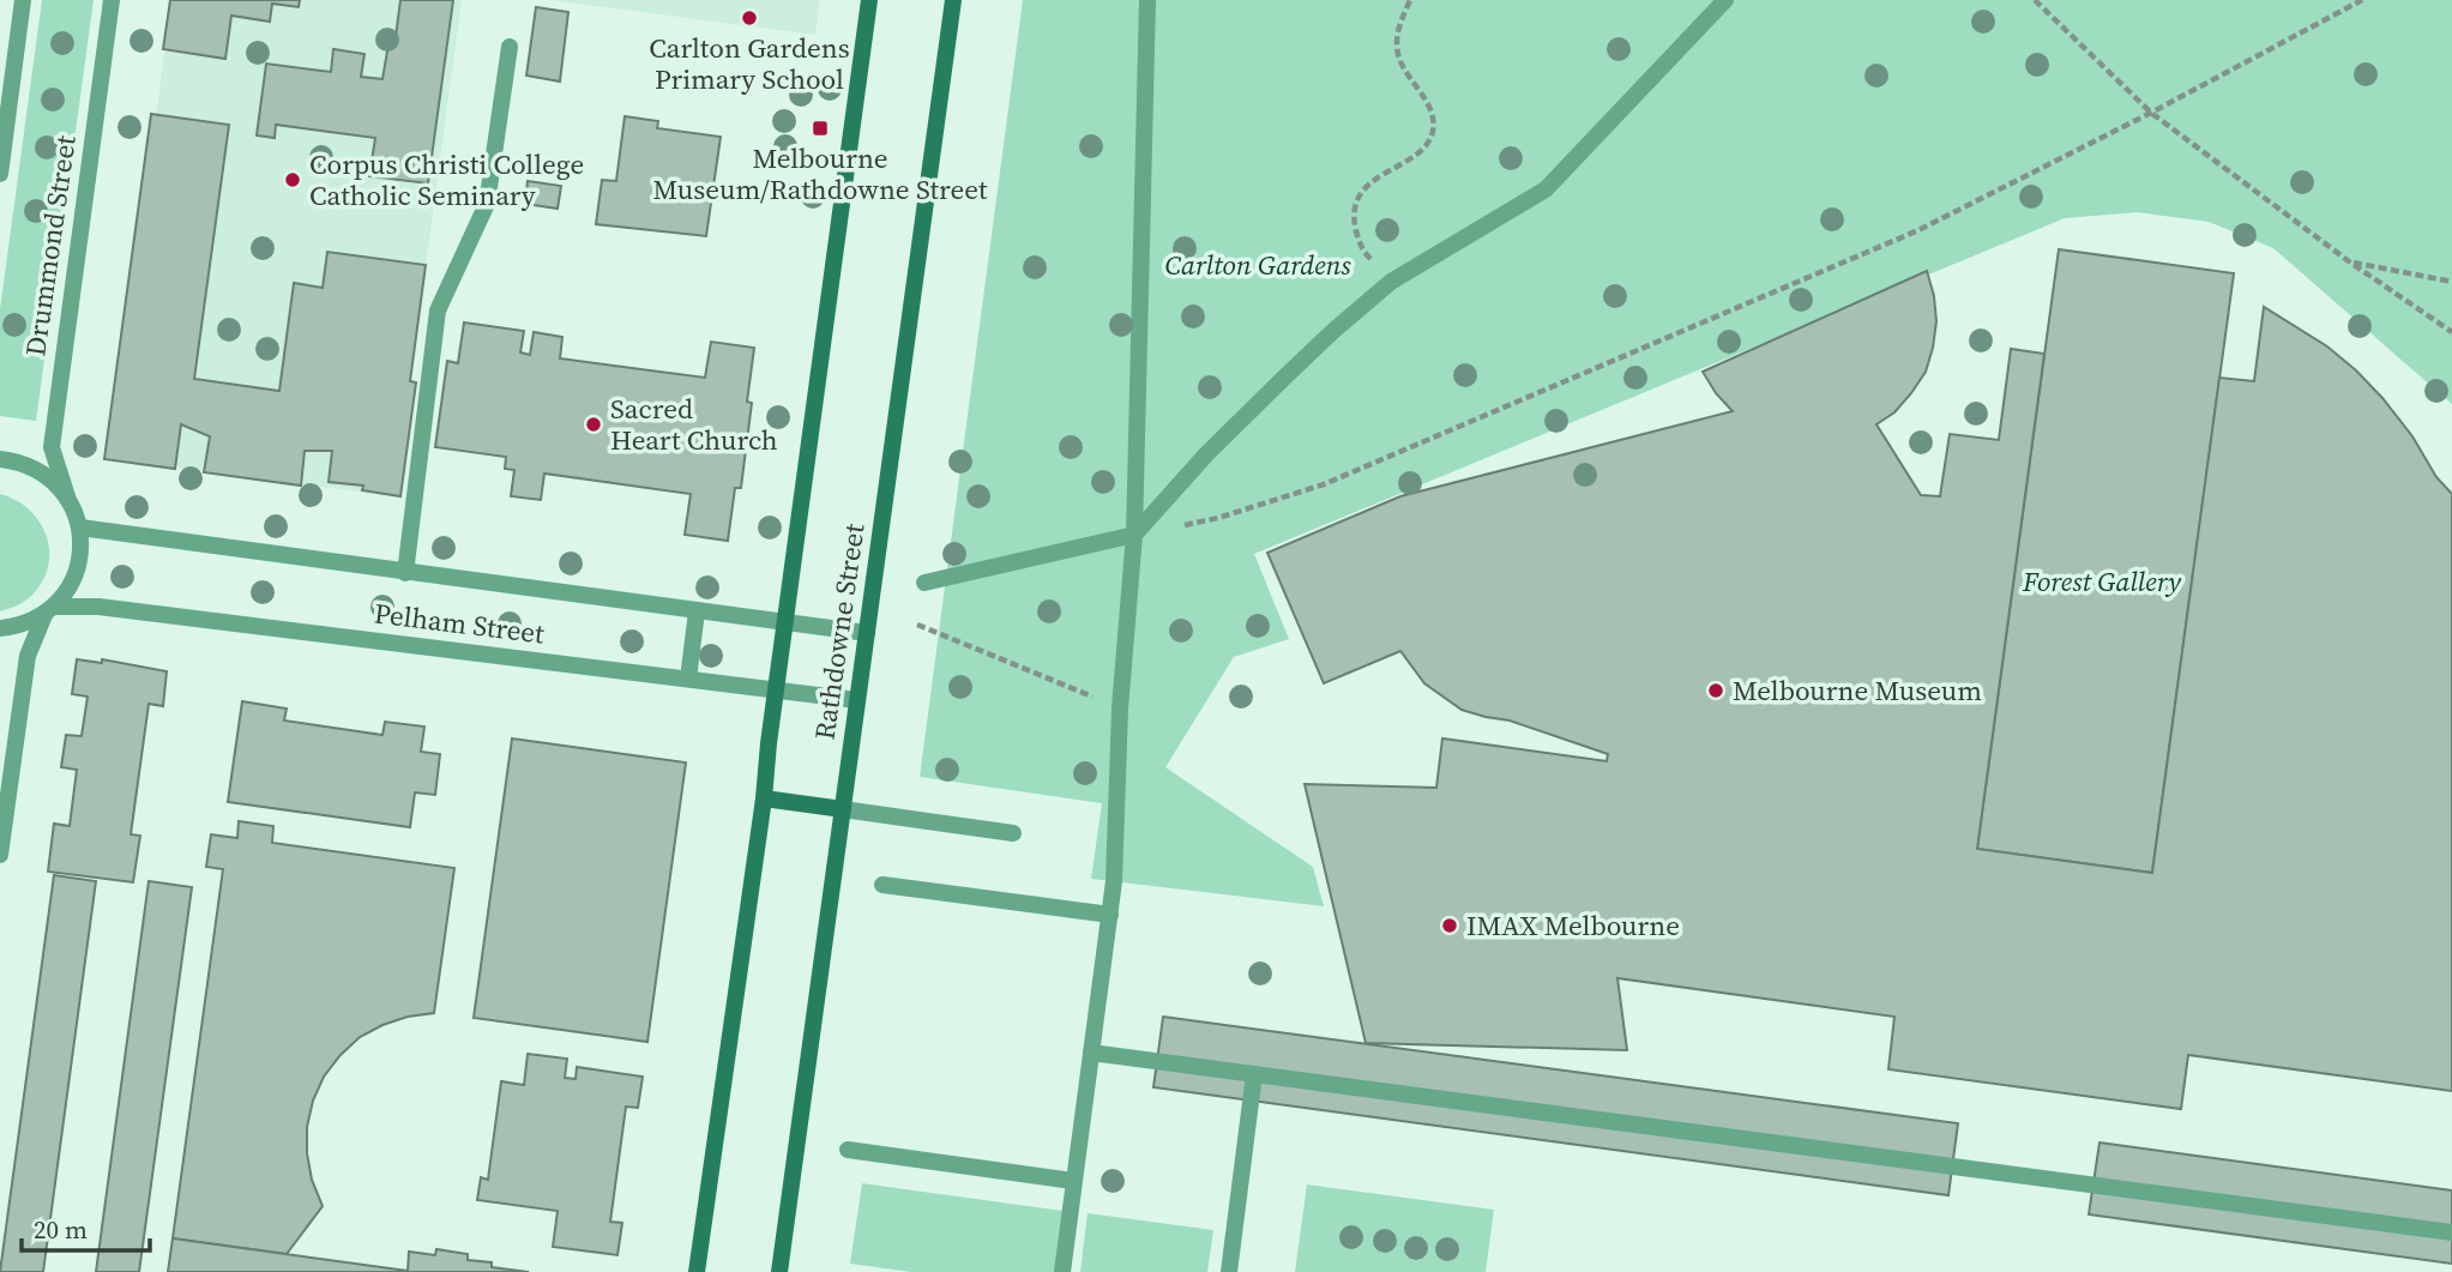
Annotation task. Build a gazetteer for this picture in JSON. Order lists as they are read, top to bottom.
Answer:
{
  "streets": {
    "main road": ["Rathdowne Street"],
    "street": ["Drummond Street", "Pelham Street"]
  },
  "crossings": [
    ["Drummond Street", "Pelham Street"],
    ["Pelham Street", "Rathdowne Street"]
  ],
  "parks": ["Carlton Gardens", "Forest Gallery"],
  "places": {
    "other": [
      "Carlton Gardens Primary School",
      "Corpus Christi College Catholic Seminary",
      "Sacred Heart Church",
      "Melbourne Museum",
      "IMAX Melbourne"
    ],
    "transit": ["Melbourne Museum/Rathdowne Street"]
  },
  "scale_bar": "20 m"
}
